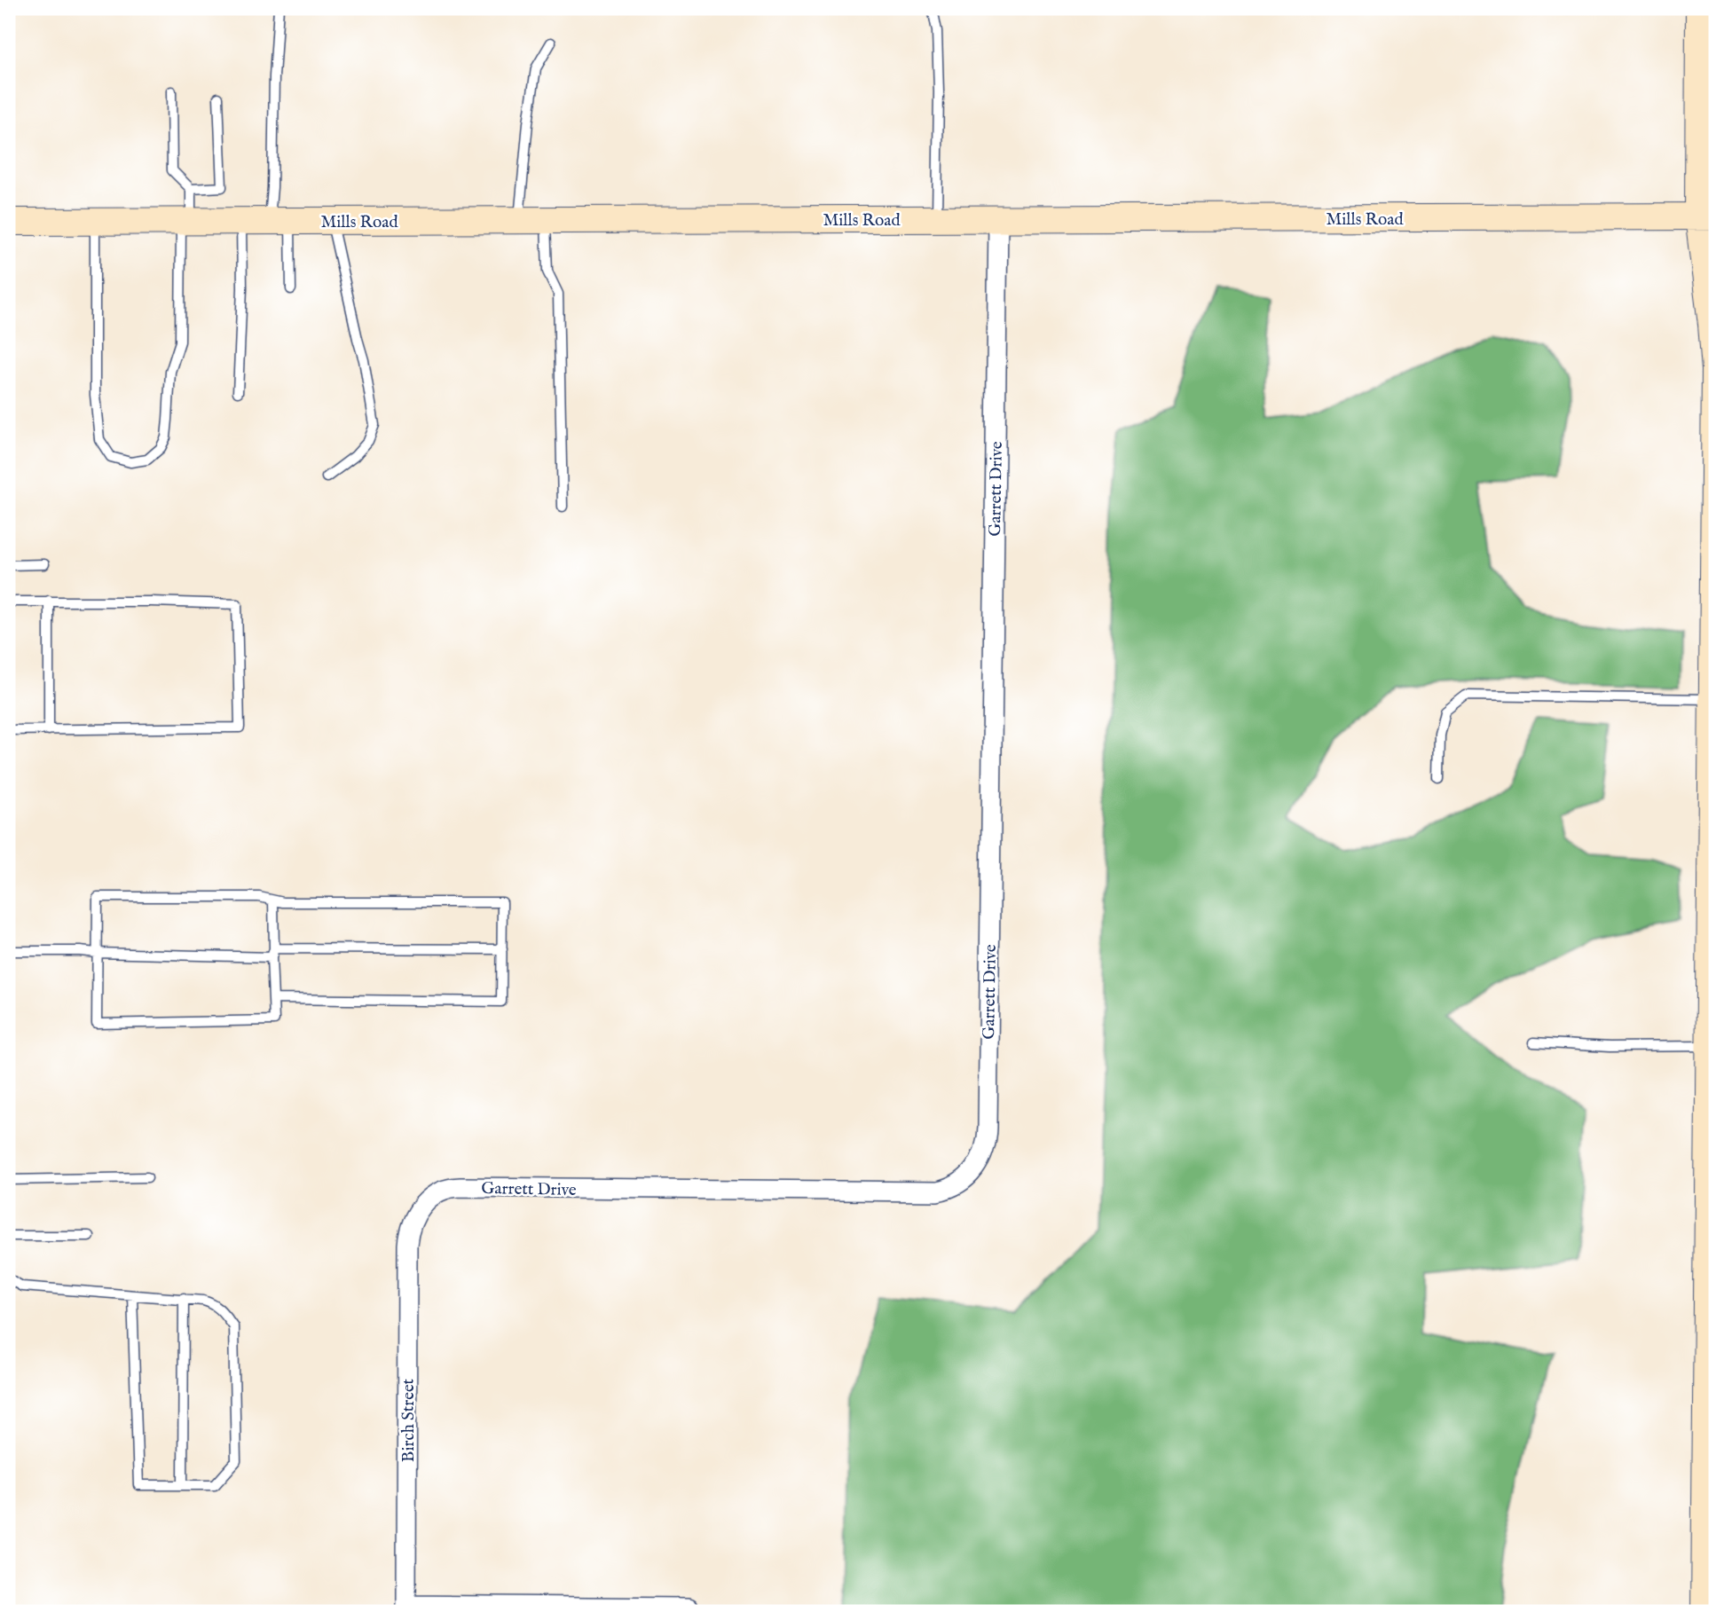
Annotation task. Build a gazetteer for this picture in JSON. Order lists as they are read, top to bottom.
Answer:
{
  "streets": {
    "street": ["Mills Road", "Garrett Drive", "Birch Street"]
  },
  "crossings": [
    ["Mills Road", "Garrett Drive"],
    ["Garrett Drive", "Birch Street"]
  ]
}
